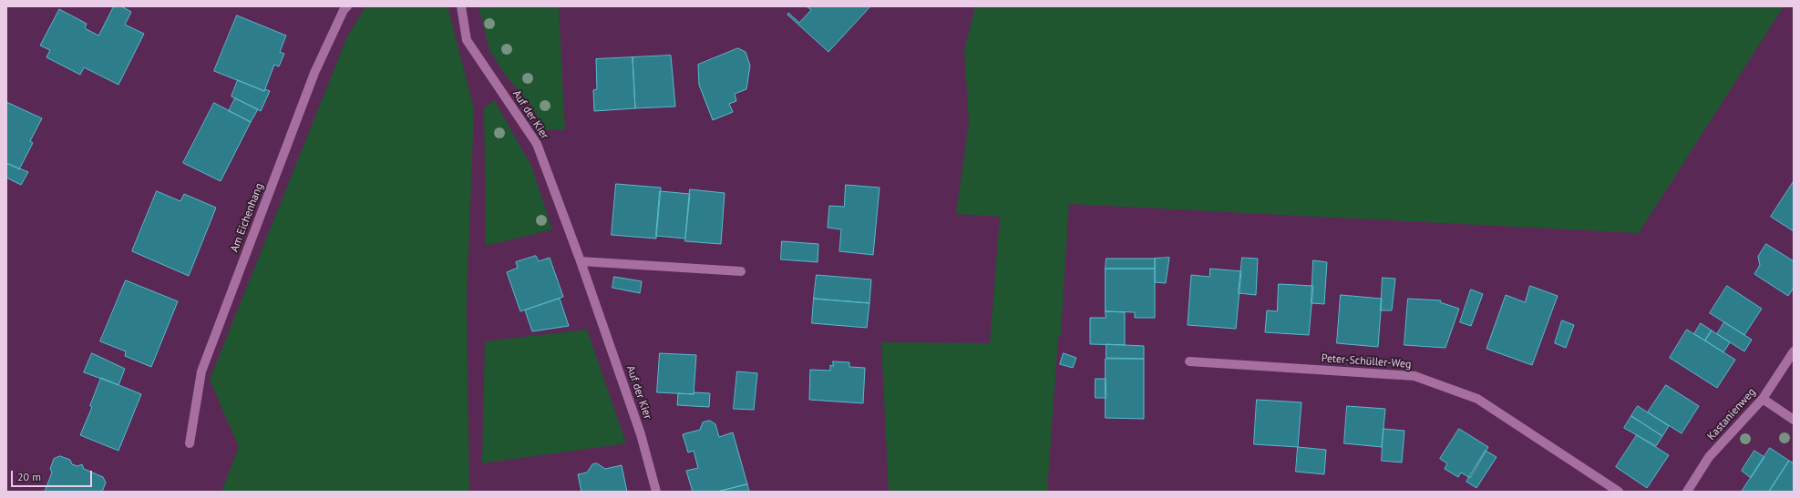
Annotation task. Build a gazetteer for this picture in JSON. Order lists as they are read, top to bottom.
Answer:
{
  "streets": {
    "street": [
      "Auf der Kier",
      "Am Eichenhang",
      "Peter-Schüller-Weg",
      "Kastanienweg"
    ]
  },
  "scale_bar": "20 m"
}
